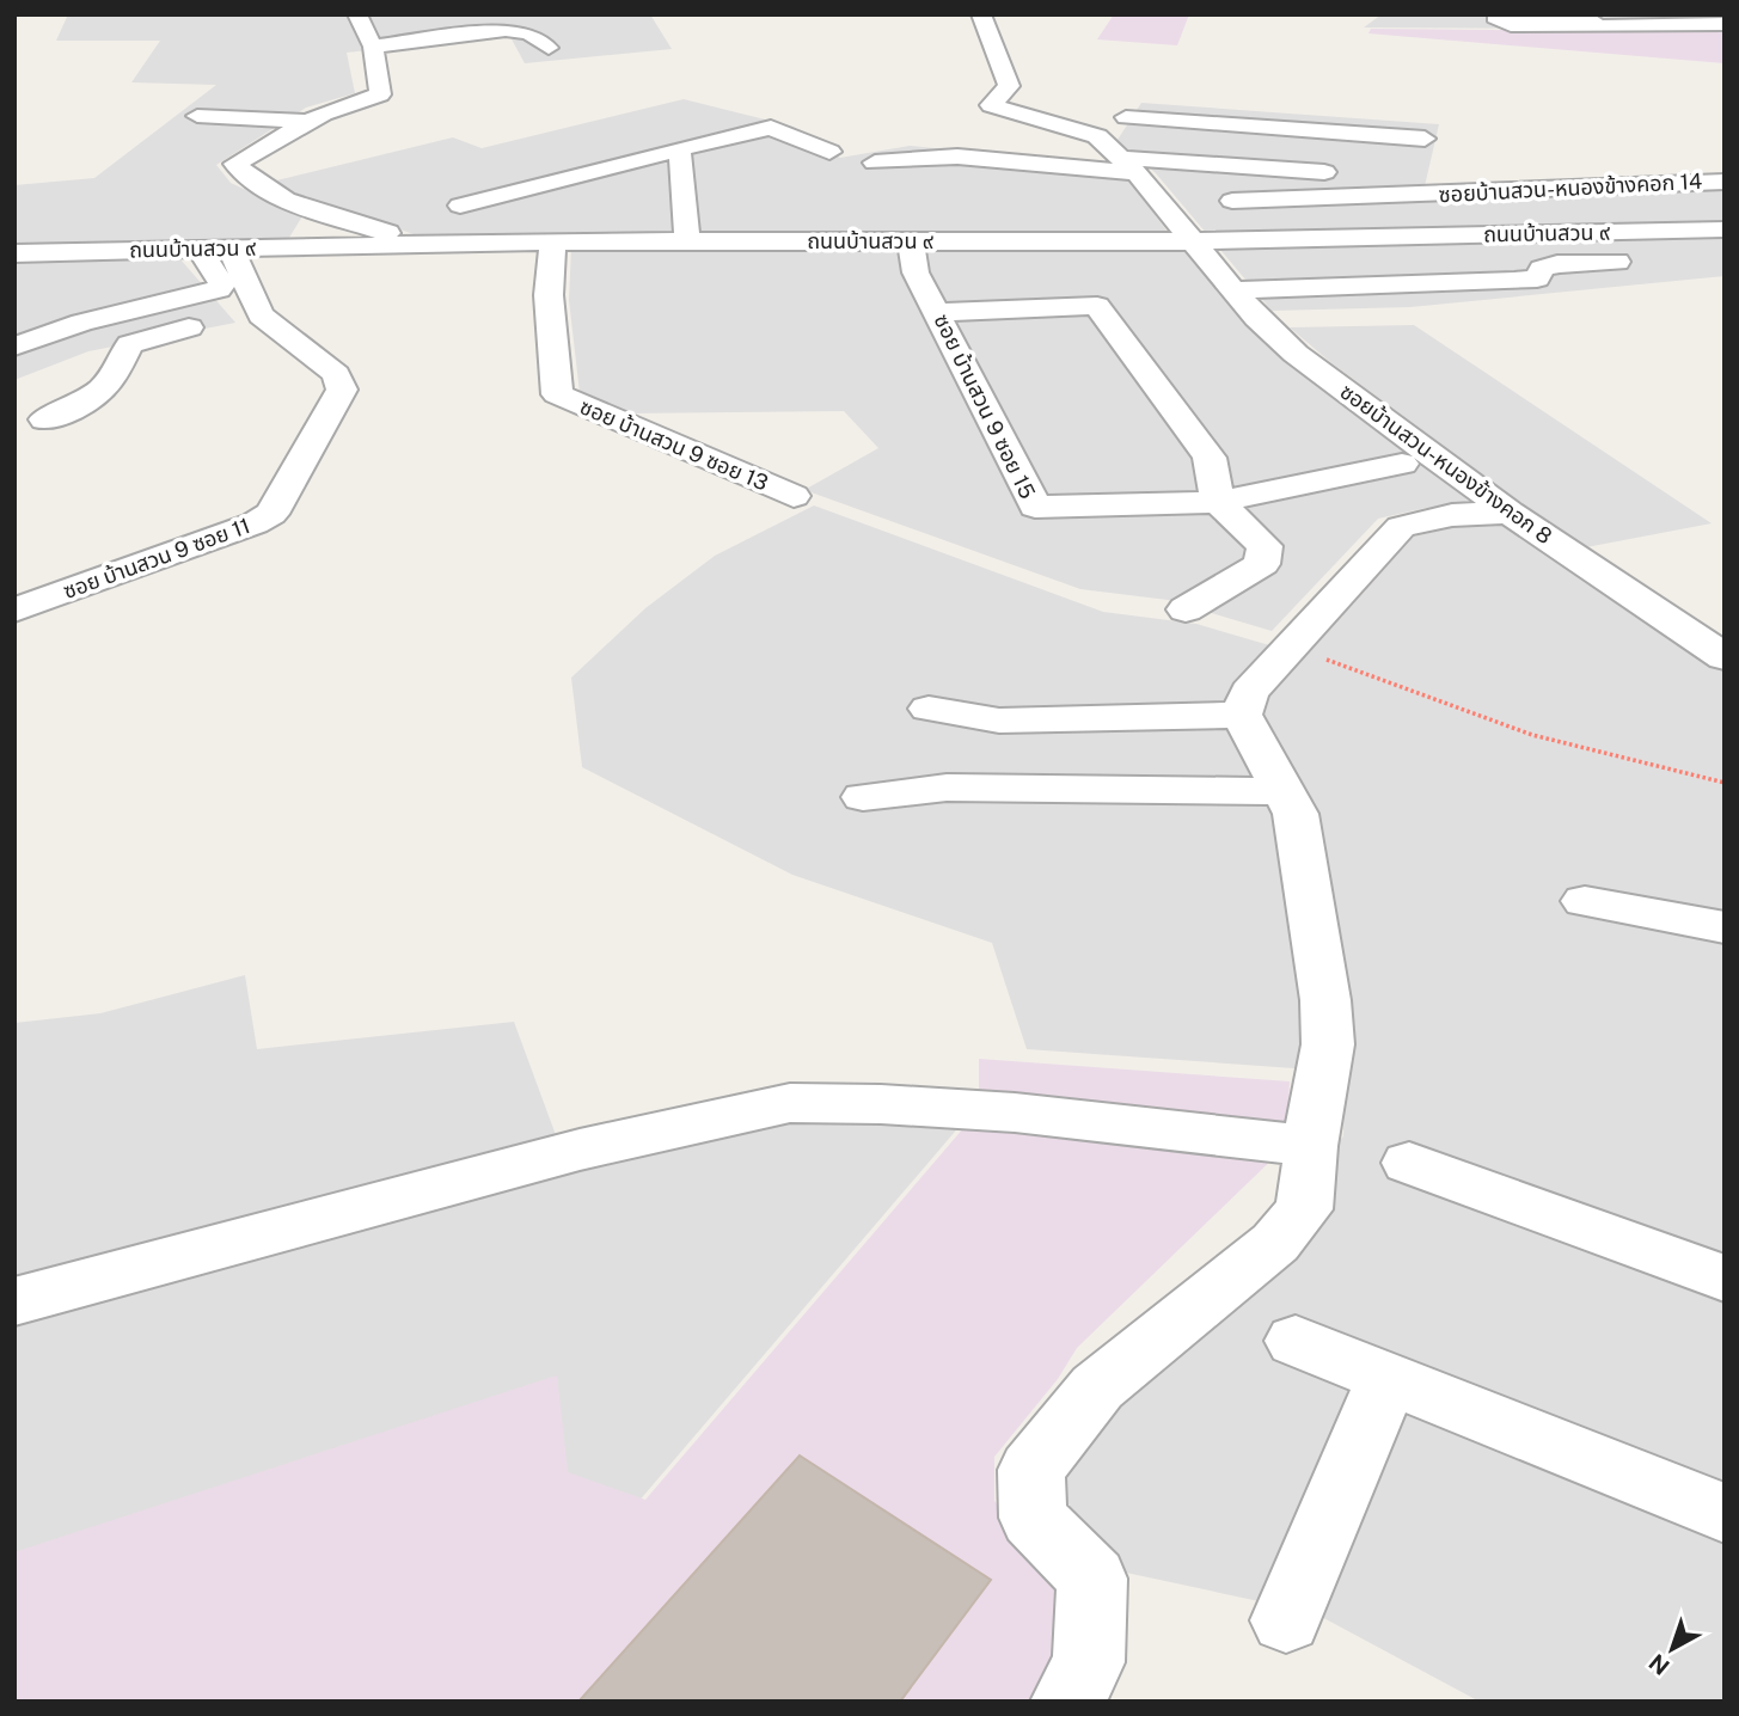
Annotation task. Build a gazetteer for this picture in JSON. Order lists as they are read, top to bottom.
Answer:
{
  "streets": {
    "street": [
      "ซอยบ้านสวน-หนองข้างคอก 14",
      "ถนนบ้านสวน ๙",
      "ซอย บ้านสวน 9 ซอย 15",
      "ซอย บ้านสวน 9 ซอย 13",
      "ซอยบ้านสวน-หนองข้างคอก 8",
      "ซอย บ้านสวน 9 ซอย 11"
    ]
  },
  "crossings": [
    ["ถนนบ้านสวน ๙", "ซอย บ้านสวน 9 ซอย 15"],
    ["ถนนบ้านสวน ๙", "ซอย บ้านสวน 9 ซอย 13"],
    ["ถนนบ้านสวน ๙", "ซอยบ้านสวน-หนองข้างคอก 8"],
    ["ถนนบ้านสวน ๙", "ซอย บ้านสวน 9 ซอย 11"]
  ],
  "north": "bottom left"
}
